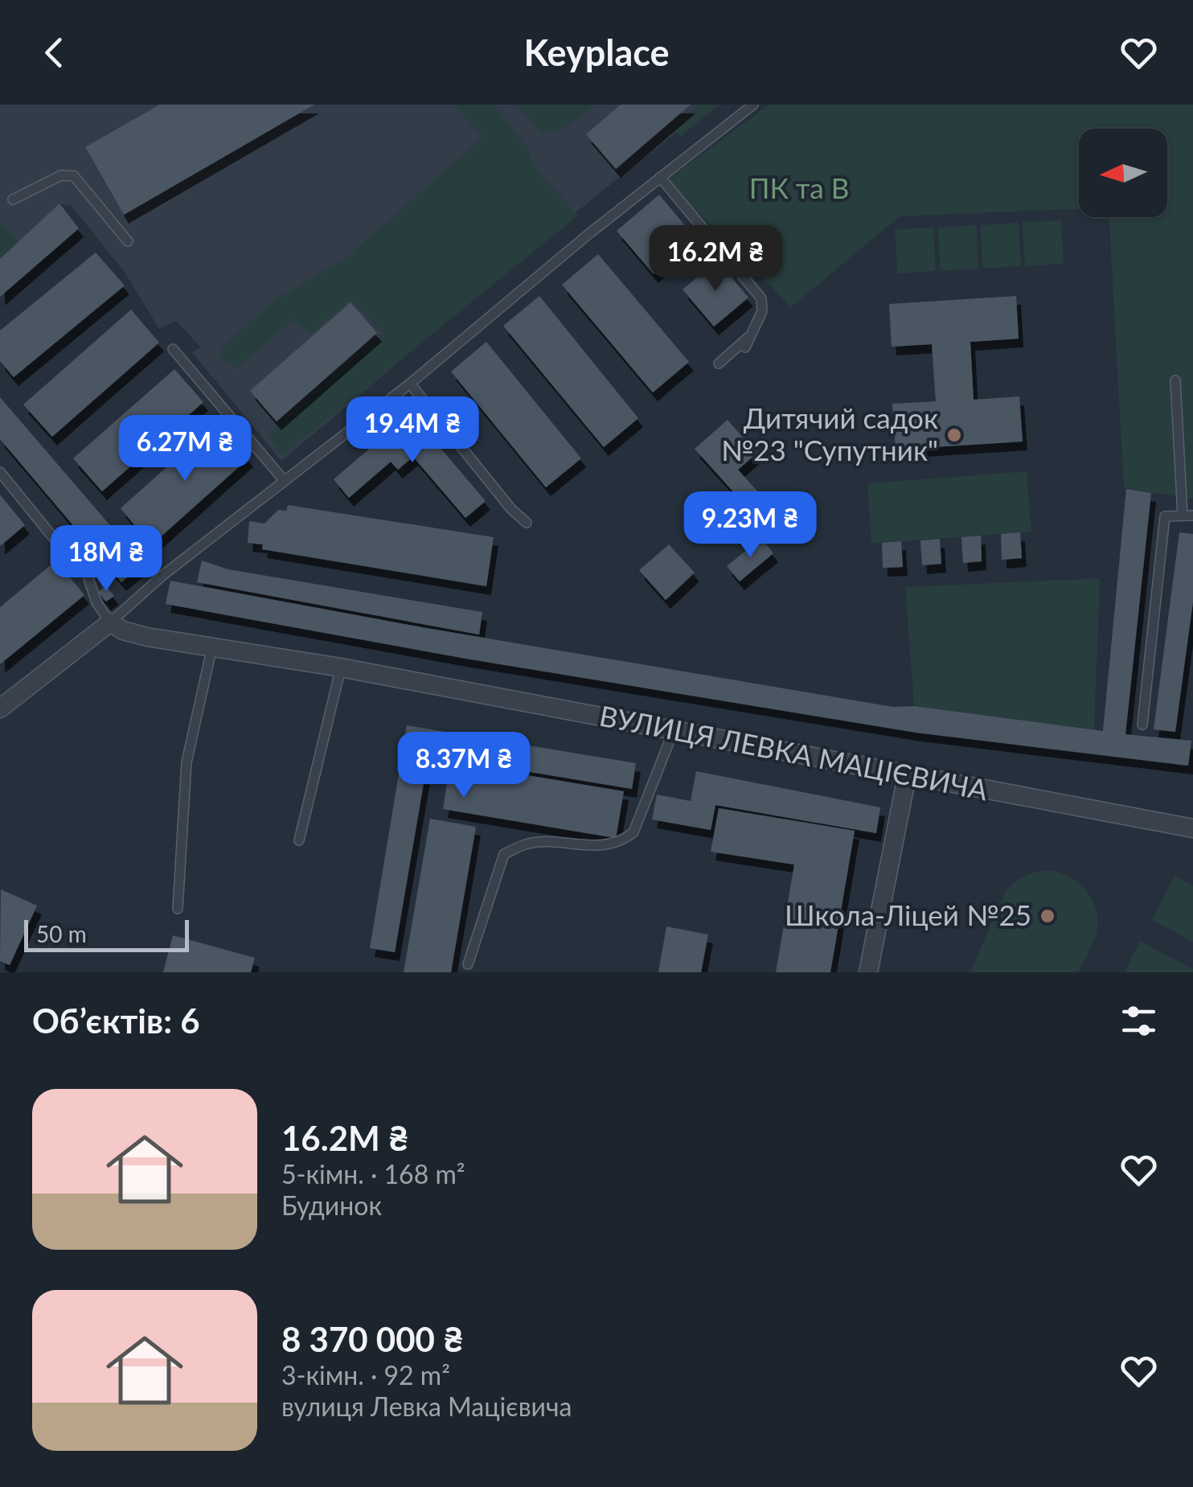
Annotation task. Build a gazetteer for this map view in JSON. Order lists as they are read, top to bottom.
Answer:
{
  "streets": {
    "street": ["ВУЛИЦЯ ЛЕВКА МАЦІЄВИЧА"]
  },
  "parks": ["ПК та В"],
  "places": ["Дитячий садок №23 \"Супутник\"", "Школа-Ліцей №25"],
  "scale_bar": "50 m",
  "north": "left",
  "page": {
    "header": "Keyplace",
    "price": [
      "16.2M ₴",
      "19.4M ₴",
      "6.27M ₴",
      "9.23M ₴",
      "18M ₴",
      "8.37M ₴"
    ],
    "scale": "50 m",
    "heading": "Об’єктів: 6",
    "list": [
      {
        "name": "16.2M ₴",
        "note": "5-кімн. · 168 m² · Будинок"
      },
      {
        "name": "8 370 000 ₴",
        "note": "3-кімн. · 92 m² · вулиця Левка Мацієвича"
      }
    ]
  }
}
